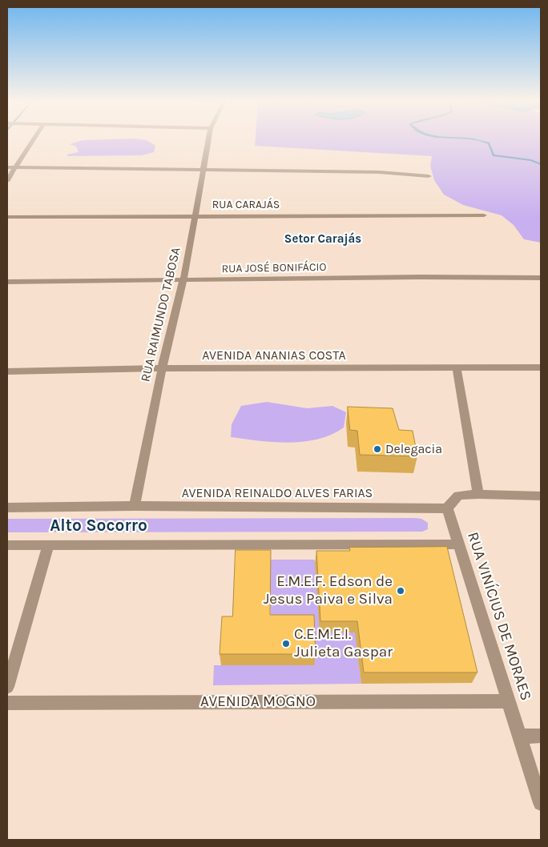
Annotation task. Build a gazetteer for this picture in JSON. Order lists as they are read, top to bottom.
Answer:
{
  "streets": {
    "street": [
      "RUA CARAJÁS",
      "RUA JOSÉ BONIFÁCIO",
      "RUA RAIMUNDO TABOSA",
      "AVENIDA ANANIAS COSTA",
      "AVENIDA REINALDO ALVES FARIAS",
      "RUA VINÍCIUS DE MORAES",
      "AVENIDA MOGNO"
    ]
  },
  "crossings": [
    ["RUA CARAJÁS", "RUA RAIMUNDO TABOSA"],
    ["RUA JOSÉ BONIFÁCIO", "RUA RAIMUNDO TABOSA"],
    ["RUA RAIMUNDO TABOSA", "AVENIDA ANANIAS COSTA"],
    ["RUA RAIMUNDO TABOSA", "AVENIDA REINALDO ALVES FARIAS"],
    ["AVENIDA REINALDO ALVES FARIAS", "RUA VINÍCIUS DE MORAES"],
    ["RUA VINÍCIUS DE MORAES", "AVENIDA MOGNO"]
  ],
  "districts": ["Setor Carajás", "Alto Socorro"],
  "places": ["Delegacia", "E.M.E.F. Edson de Jesus Paiva e Silva", "C.E.M.E.I. Julieta Gaspar"]
}
